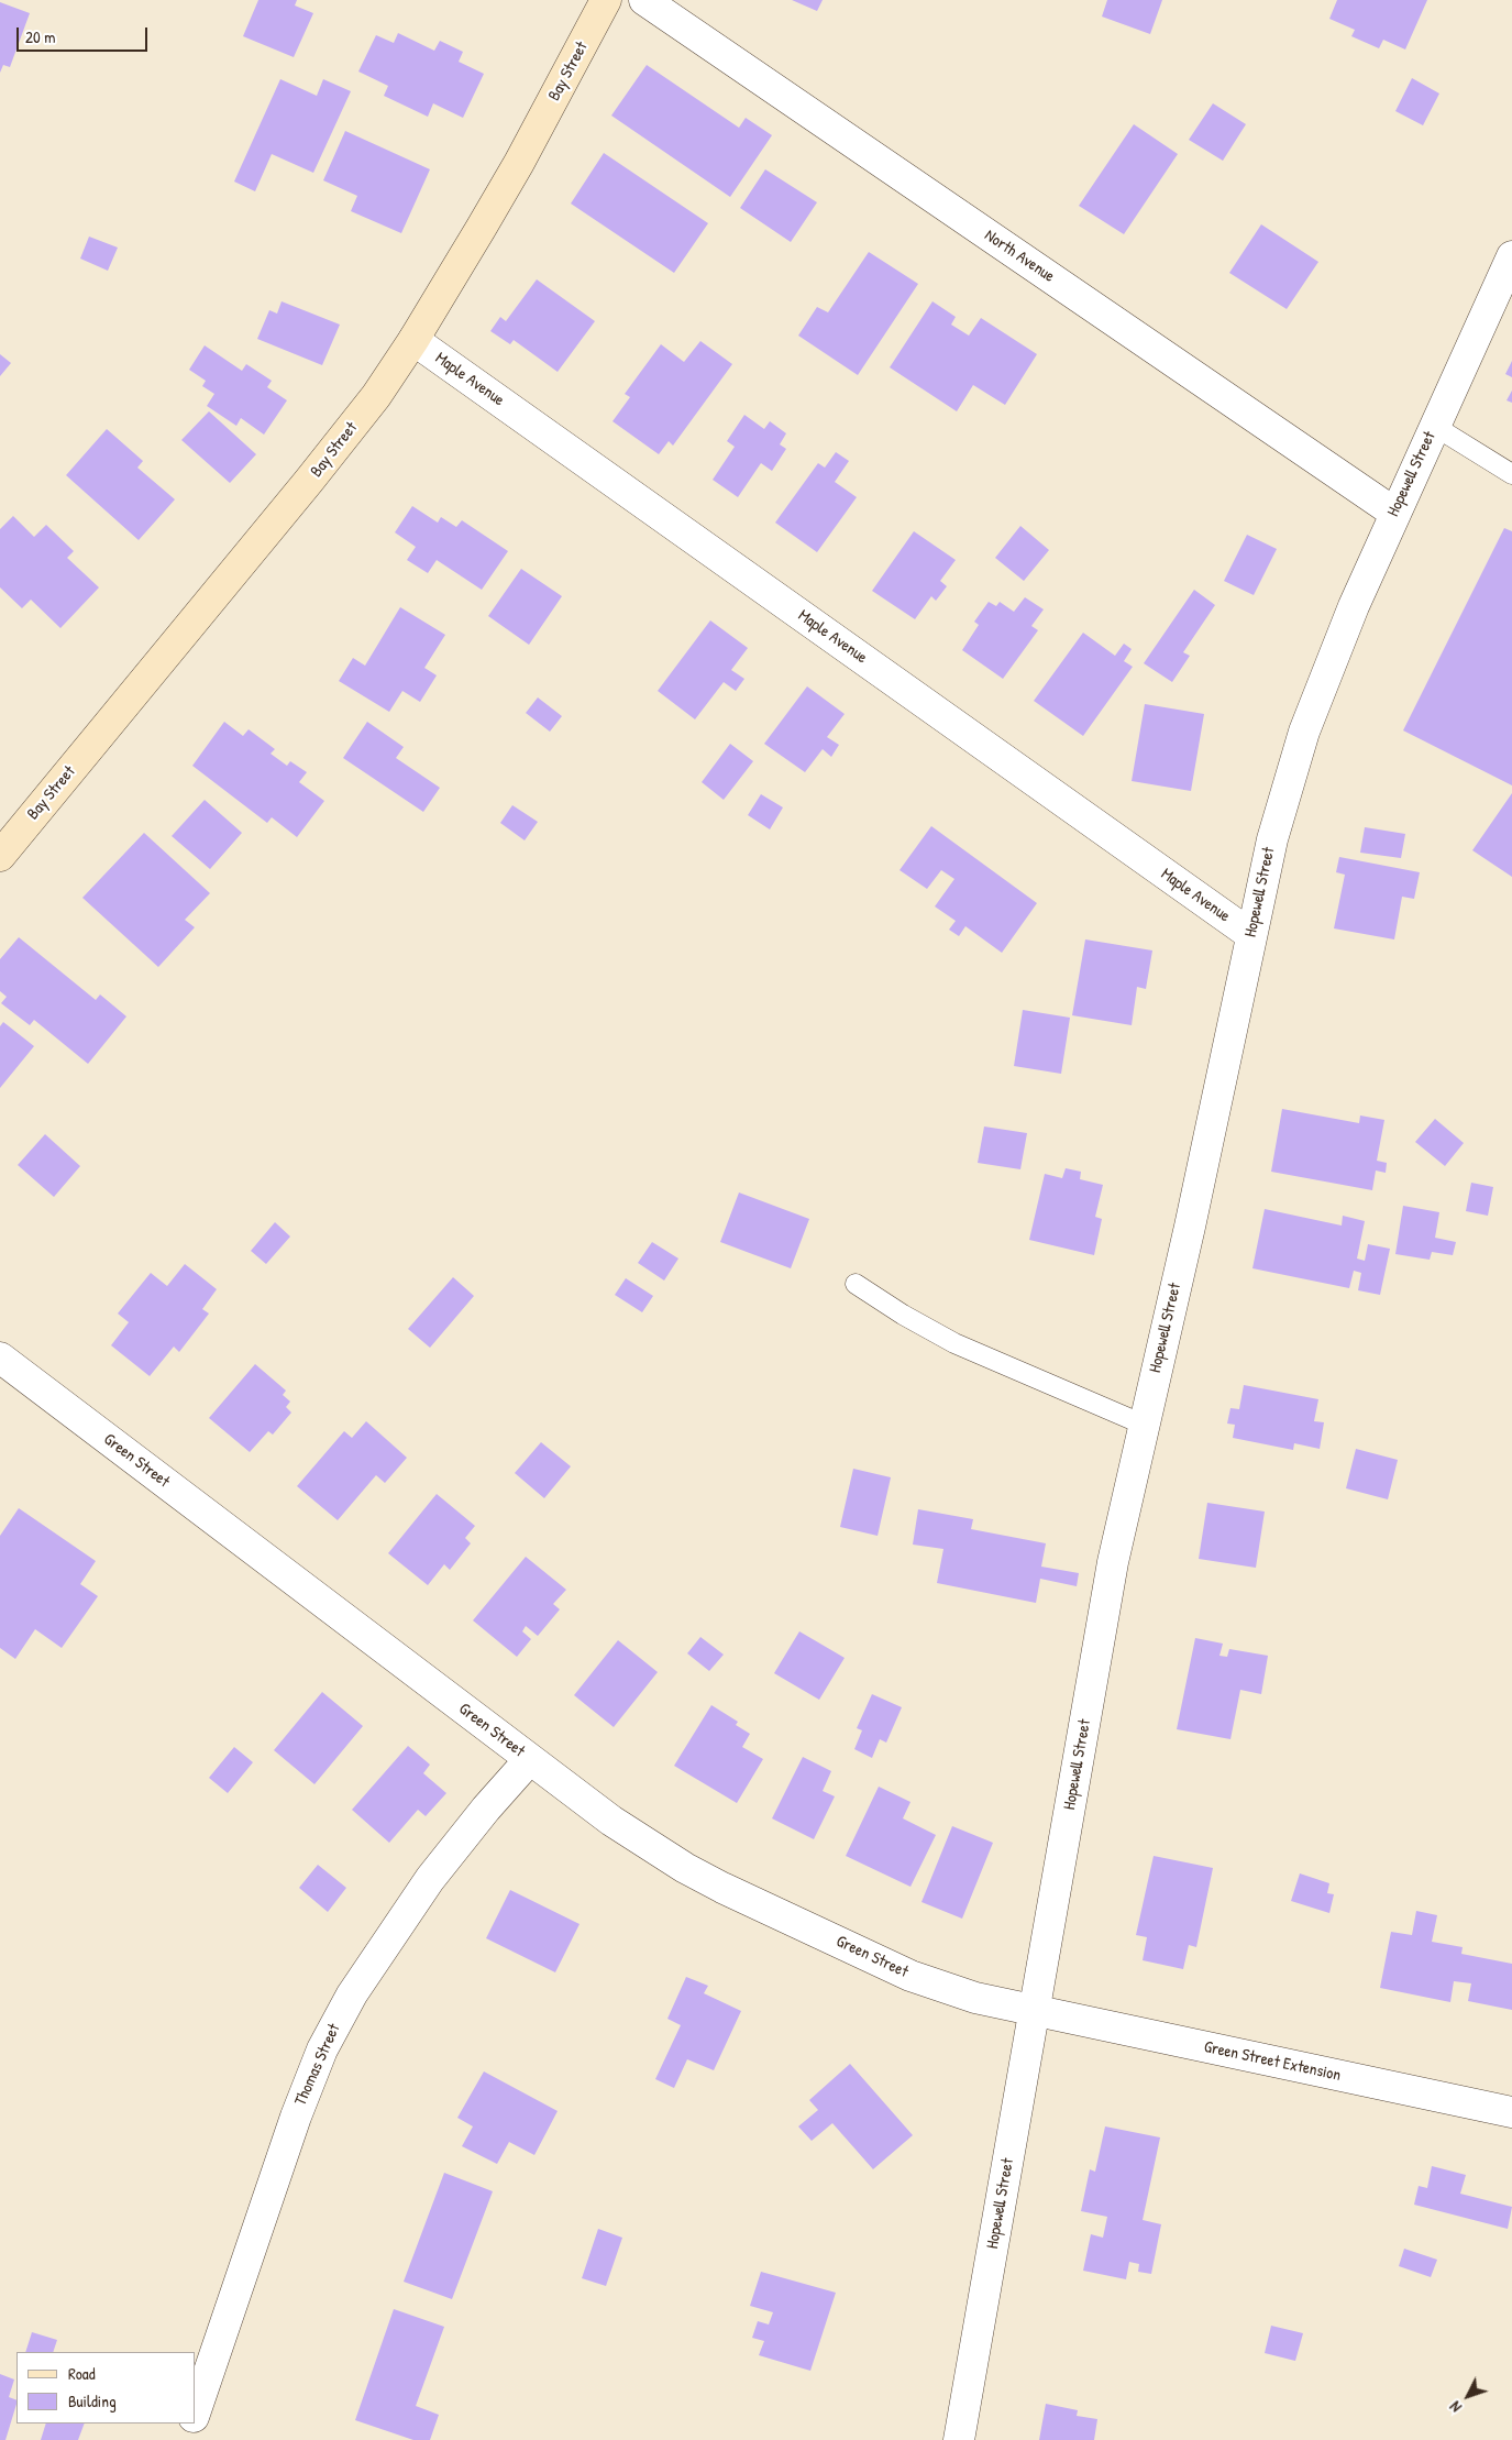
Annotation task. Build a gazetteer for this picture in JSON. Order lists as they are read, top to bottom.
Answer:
{
  "streets": {
    "main road": ["Bay Street"],
    "street": [
      "North Avenue",
      "Maple Avenue",
      "Hopewell Street",
      "Green Street",
      "Green Street Extension",
      "Thomas Street"
    ]
  },
  "crossings": [
    ["Bay Street", "Maple Avenue"],
    ["North Avenue", "Hopewell Street"],
    ["Maple Avenue", "Hopewell Street"],
    ["Hopewell Street", "Green Street"],
    ["Hopewell Street", "Green Street Extension"],
    ["Green Street", "Green Street Extension"],
    ["Green Street", "Thomas Street"]
  ],
  "legend": ["Road", "Building"],
  "scale_bar": "20 m",
  "north": "bottom left"
}
